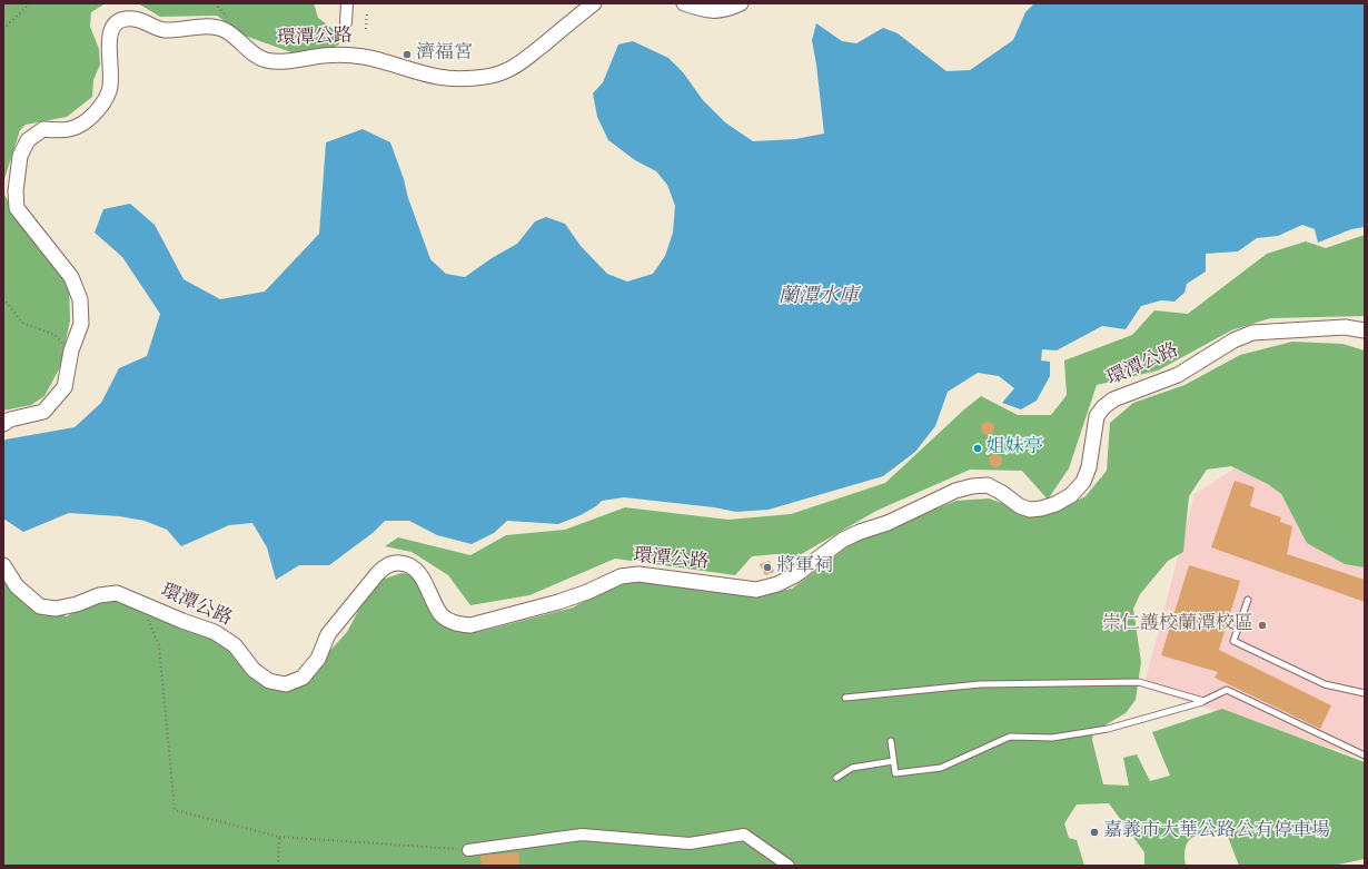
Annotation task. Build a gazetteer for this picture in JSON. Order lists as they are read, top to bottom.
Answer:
{
  "streets": {
    "street": ["環潭公路"]
  },
  "water": ["蘭潭水庫"],
  "places": [
    "濟福宮",
    "姐妹亭",
    "將軍祠",
    "崇仁護校蘭潭校區",
    "嘉義市大華公路公有停車場"
  ]
}
